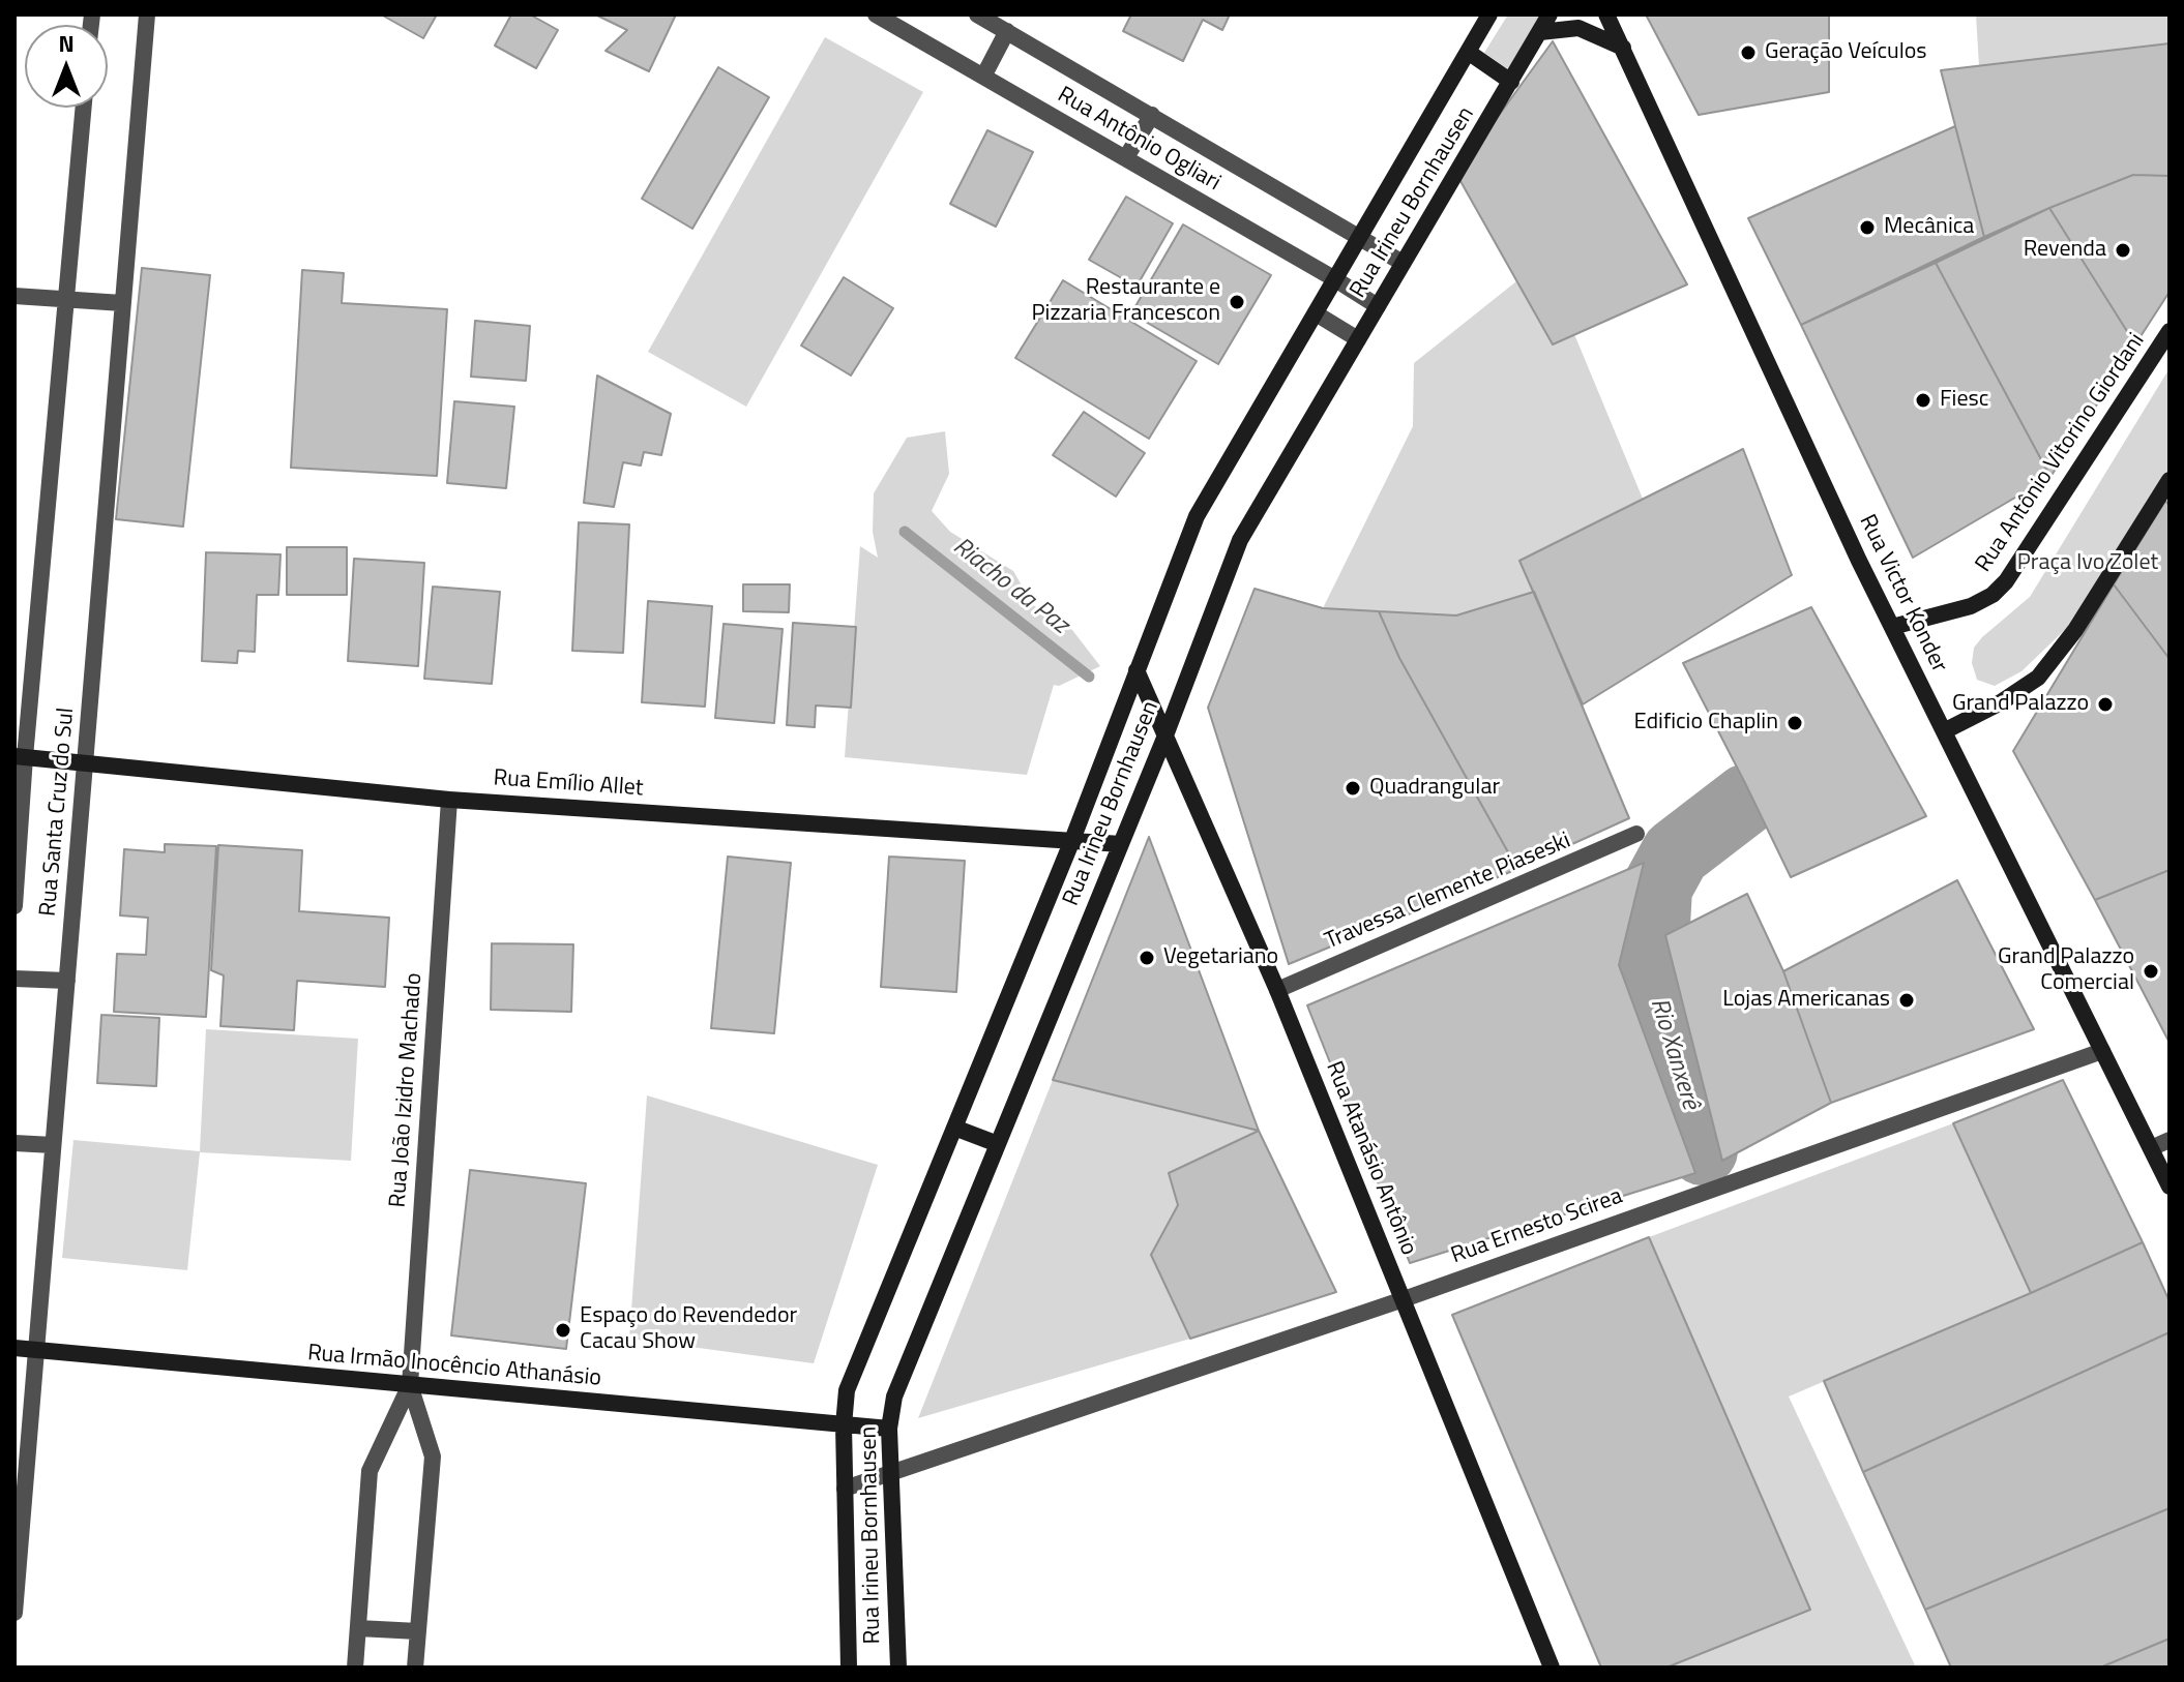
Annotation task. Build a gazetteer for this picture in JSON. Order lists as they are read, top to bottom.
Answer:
{
  "streets": {
    "street": [
      "Rua Antônio Ogliari",
      "Rua Irineu Bornhausen",
      "Rua Antônio Vitorino Giordani",
      "Rua Victor Konder",
      "Rua Emílio Allet",
      "Rua Santa Cruz do Sul",
      "Travessa Clemente Piaseski",
      "Rua João Izidro Machado",
      "Rua Atanásio Antônio",
      "Rua Ernesto Scirea",
      "Rua Irmão Inocêncio Athanásio"
    ]
  },
  "crossings": [
    ["Rua Antônio Ogliari", "Rua Irineu Bornhausen"],
    ["Rua Irineu Bornhausen", "Rua Emílio Allet"],
    ["Rua Irineu Bornhausen", "Rua Atanásio Antônio"],
    ["Rua Irineu Bornhausen", "Rua Ernesto Scirea"],
    ["Rua Irineu Bornhausen", "Rua Irmão Inocêncio Athanásio"],
    ["Rua Antônio Vitorino Giordani", "Rua Victor Konder"],
    ["Rua Victor Konder", "Rua Ernesto Scirea"],
    ["Rua Emílio Allet", "Rua Santa Cruz do Sul"],
    ["Rua Emílio Allet", "Rua João Izidro Machado"],
    ["Rua Santa Cruz do Sul", "Rua Irmão Inocêncio Athanásio"],
    ["Travessa Clemente Piaseski", "Rua Atanásio Antônio"],
    ["Rua João Izidro Machado", "Rua Irmão Inocêncio Athanásio"],
    ["Rua Atanásio Antônio", "Rua Ernesto Scirea"]
  ],
  "water": ["Riacho da Paz", "Rio Xanxerê"],
  "parks": ["Praça Ivo Zolet"],
  "places": [
    "Geração Veículos",
    "Mecânica",
    "Revenda",
    "Restaurante e Pizzaria Francescon",
    "Fiesc",
    "Grand Palazzo",
    "Edificio Chaplin",
    "Quadrangular",
    "Vegetariano",
    "Grand Palazzo Comercial",
    "Lojas Americanas",
    "Espaço do Revendedor Cacau Show"
  ],
  "north": "top"
}
